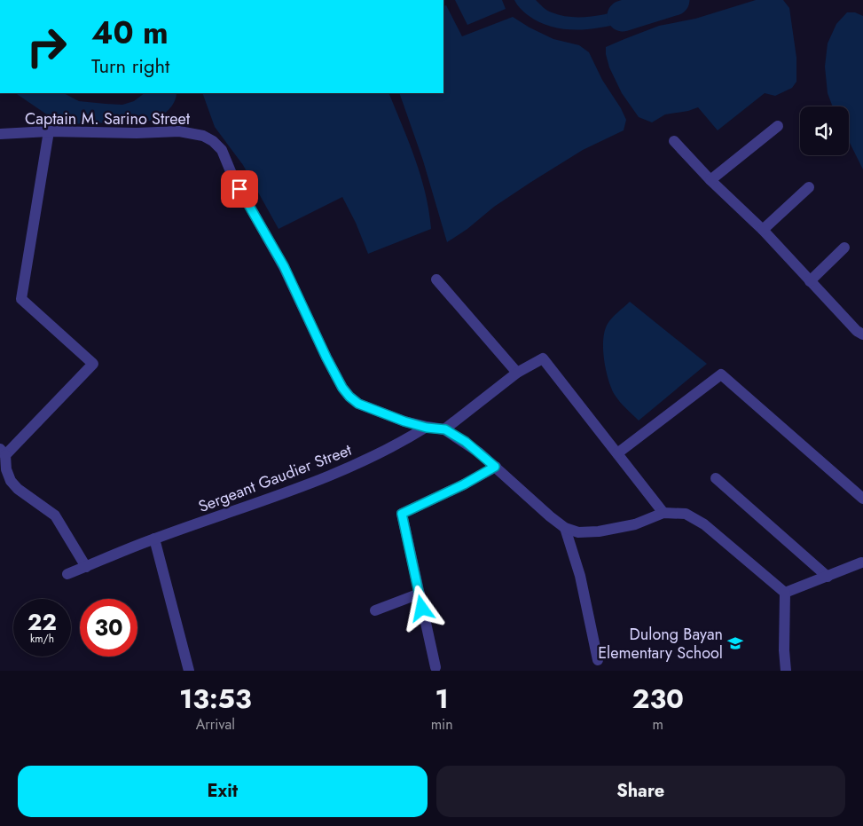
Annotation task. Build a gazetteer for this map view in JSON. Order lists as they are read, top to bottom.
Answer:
{
  "streets": {
    "street": ["Captain M. Sarino Street", "Sergeant Gaudier Street"]
  },
  "crossings": [
    ["Captain M. Sarino Street", "Sergeant Gaudier Street"]
  ],
  "places": {
    "school or university": ["Dulong Bayan Elementary School"]
  },
  "page": {
    "turn": ["40 m", "Turn right"],
    "speed": "22 km/h",
    "limit": "30",
    "eta": [
      "13:53",
      "Arrival",
      "1",
      "min",
      "230",
      "m"
    ],
    "buttons": ["Exit", "Share"]
  }
}
